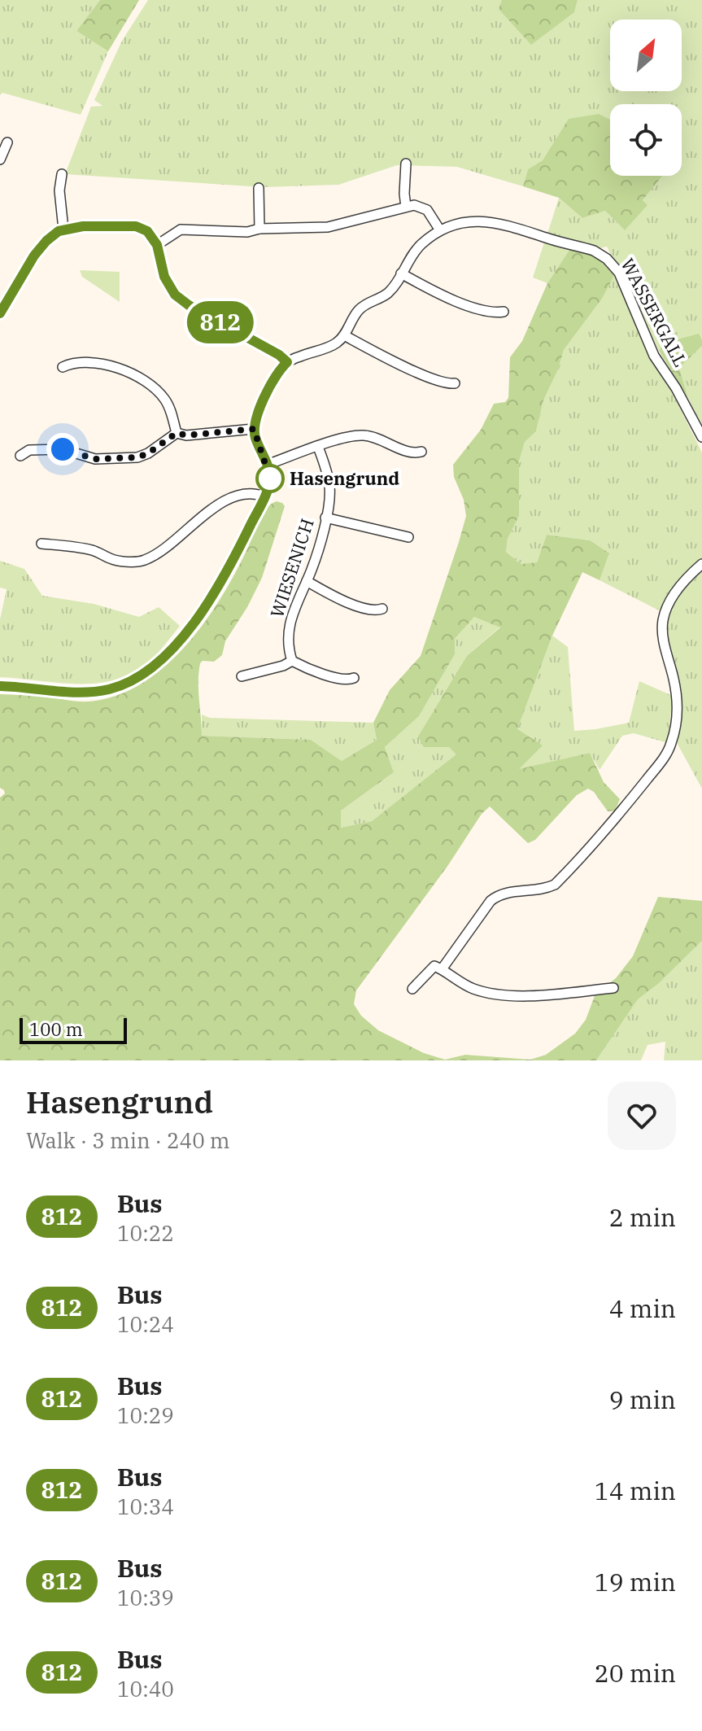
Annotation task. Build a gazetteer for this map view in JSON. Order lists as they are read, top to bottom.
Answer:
{
  "streets": {
    "street": ["WASSERGALL", "WIESENICH"]
  },
  "places": ["Hasengrund"],
  "lines": ["bus line 812"],
  "scale_bar": "100 m",
  "north": "top right",
  "page": {
    "on_map": "812",
    "scale": "100 m",
    "heading": ["Hasengrund", "Walk · 3 min · 240 m"],
    "list": [
      {
        "mark": "812",
        "name": "Bus",
        "note": "10:22",
        "value": "2 min"
      },
      {
        "mark": "812",
        "name": "Bus",
        "note": "10:24",
        "value": "4 min"
      },
      {
        "mark": "812",
        "name": "Bus",
        "note": "10:29",
        "value": "9 min"
      },
      {
        "mark": "812",
        "name": "Bus",
        "note": "10:34",
        "value": "14 min"
      },
      {
        "mark": "812",
        "name": "Bus",
        "note": "10:39",
        "value": "19 min"
      },
      {
        "mark": "812",
        "name": "Bus",
        "note": "10:40",
        "value": "20 min"
      }
    ]
  }
}
